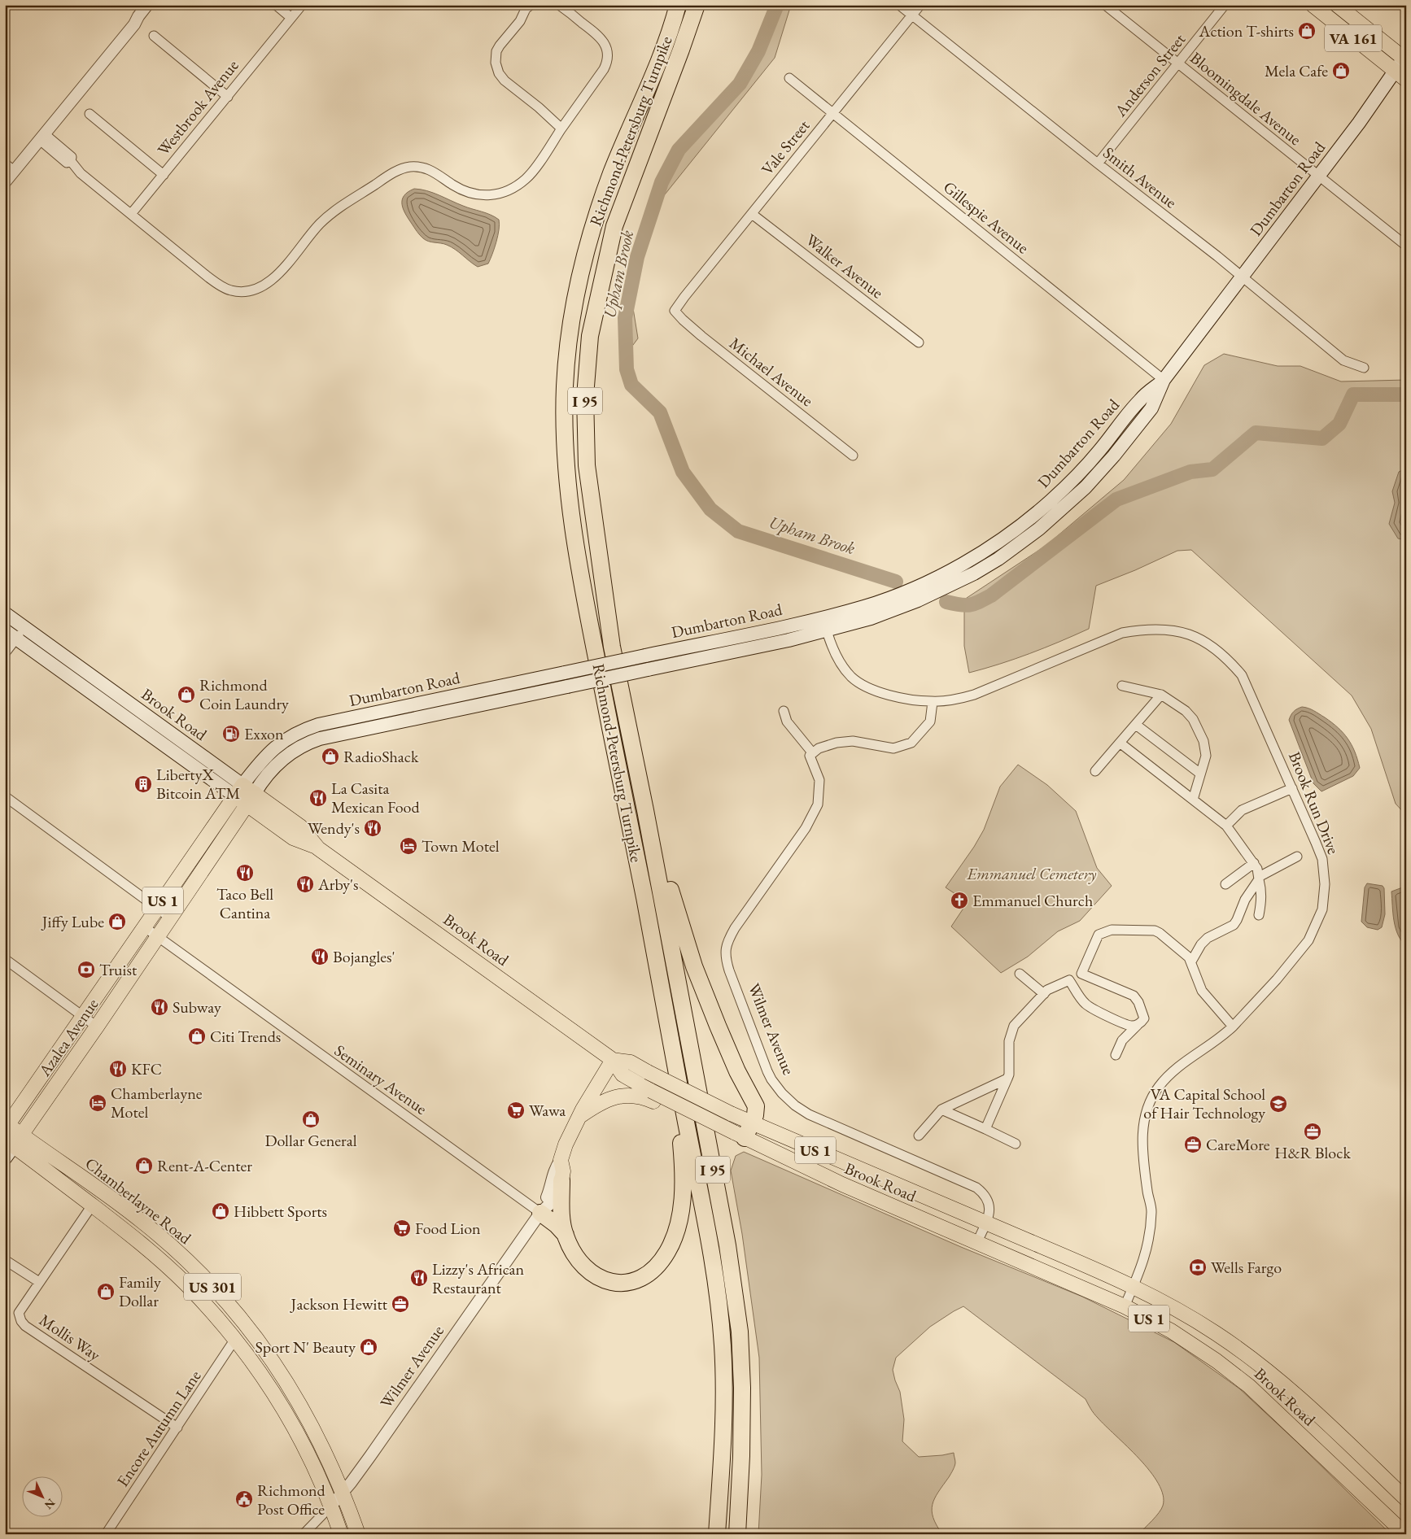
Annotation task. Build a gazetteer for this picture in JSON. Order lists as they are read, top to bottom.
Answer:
{
  "streets": {
    "highway": ["Richmond-Petersburg Turnpike", "I 95"],
    "main road": [
      "VA 161",
      "Dumbarton Road",
      "Brook Road",
      "US 1",
      "Wilmer Avenue",
      "Azalea Avenue",
      "Chamberlayne Road",
      "US 301"
    ],
    "street": [
      "Anderson Street",
      "Bloomingdale Avenue",
      "Westbrook Avenue",
      "Vale Street",
      "Smith Avenue",
      "Gillespie Avenue",
      "Walker Avenue",
      "Michael Avenue",
      "Brook Run Drive",
      "Seminary Avenue",
      "Mollis Way",
      "Encore Autumn Lane"
    ]
  },
  "crossings": [
    ["VA 161", "Dumbarton Road"],
    ["Anderson Street", "Bloomingdale Avenue"],
    ["Anderson Street", "Smith Avenue"],
    ["Bloomingdale Avenue", "Dumbarton Road"],
    ["Vale Street", "Smith Avenue"],
    ["Vale Street", "Gillespie Avenue"],
    ["Vale Street", "Walker Avenue"],
    ["Vale Street", "Michael Avenue"],
    ["Smith Avenue", "Dumbarton Road"],
    ["Dumbarton Road", "Gillespie Avenue"],
    ["Dumbarton Road", "Brook Road"],
    ["Dumbarton Road", "Azalea Avenue"],
    ["Brook Road", "Brook Run Drive"],
    ["Brook Road", "Wilmer Avenue"],
    ["Brook Road", "Azalea Avenue"],
    ["Wilmer Avenue", "Seminary Avenue"],
    ["Wilmer Avenue", "Chamberlayne Road"],
    ["Azalea Avenue", "Seminary Avenue"],
    ["Azalea Avenue", "Chamberlayne Road"],
    ["Azalea Avenue", "US 301"],
    ["Chamberlayne Road", "US 301"],
    ["Chamberlayne Road", "Mollis Way"],
    ["Chamberlayne Road", "Encore Autumn Lane"],
    ["Mollis Way", "Encore Autumn Lane"]
  ],
  "water": ["Upham Brook"],
  "parks": ["Emmanuel Cemetery"],
  "places": {
    "shop": [
      "Action T-shirts",
      "Mela Cafe",
      "Richmond Coin Laundry",
      "RadioShack",
      "Jiffy Lube",
      "Citi Trends",
      "Dollar General",
      "Rent-A-Center",
      "Hibbett Sports",
      "Family Dollar",
      "Sport N' Beauty"
    ],
    "fuel station": ["Exxon"],
    "building": ["LibertyX Bitcoin ATM"],
    "restaurant": [
      "La Casita Mexican Food",
      "Wendy's",
      "Taco Bell Cantina",
      "Arby's",
      "Bojangles'",
      "Subway",
      "KFC",
      "Lizzy's African Restaurant"
    ],
    "hotel": ["Town Motel", "Chamberlayne Motel"],
    "church": ["Emmanuel Church"],
    "bank": ["Truist", "Wells Fargo"],
    "school or university": ["VA Capital School of Hair Technology"],
    "supermarket": ["Wawa", "Food Lion"],
    "office": ["H&R Block", "CareMore", "Jackson Hewitt"],
    "public building": ["Richmond Post Office"]
  },
  "north": "bottom right"
}
